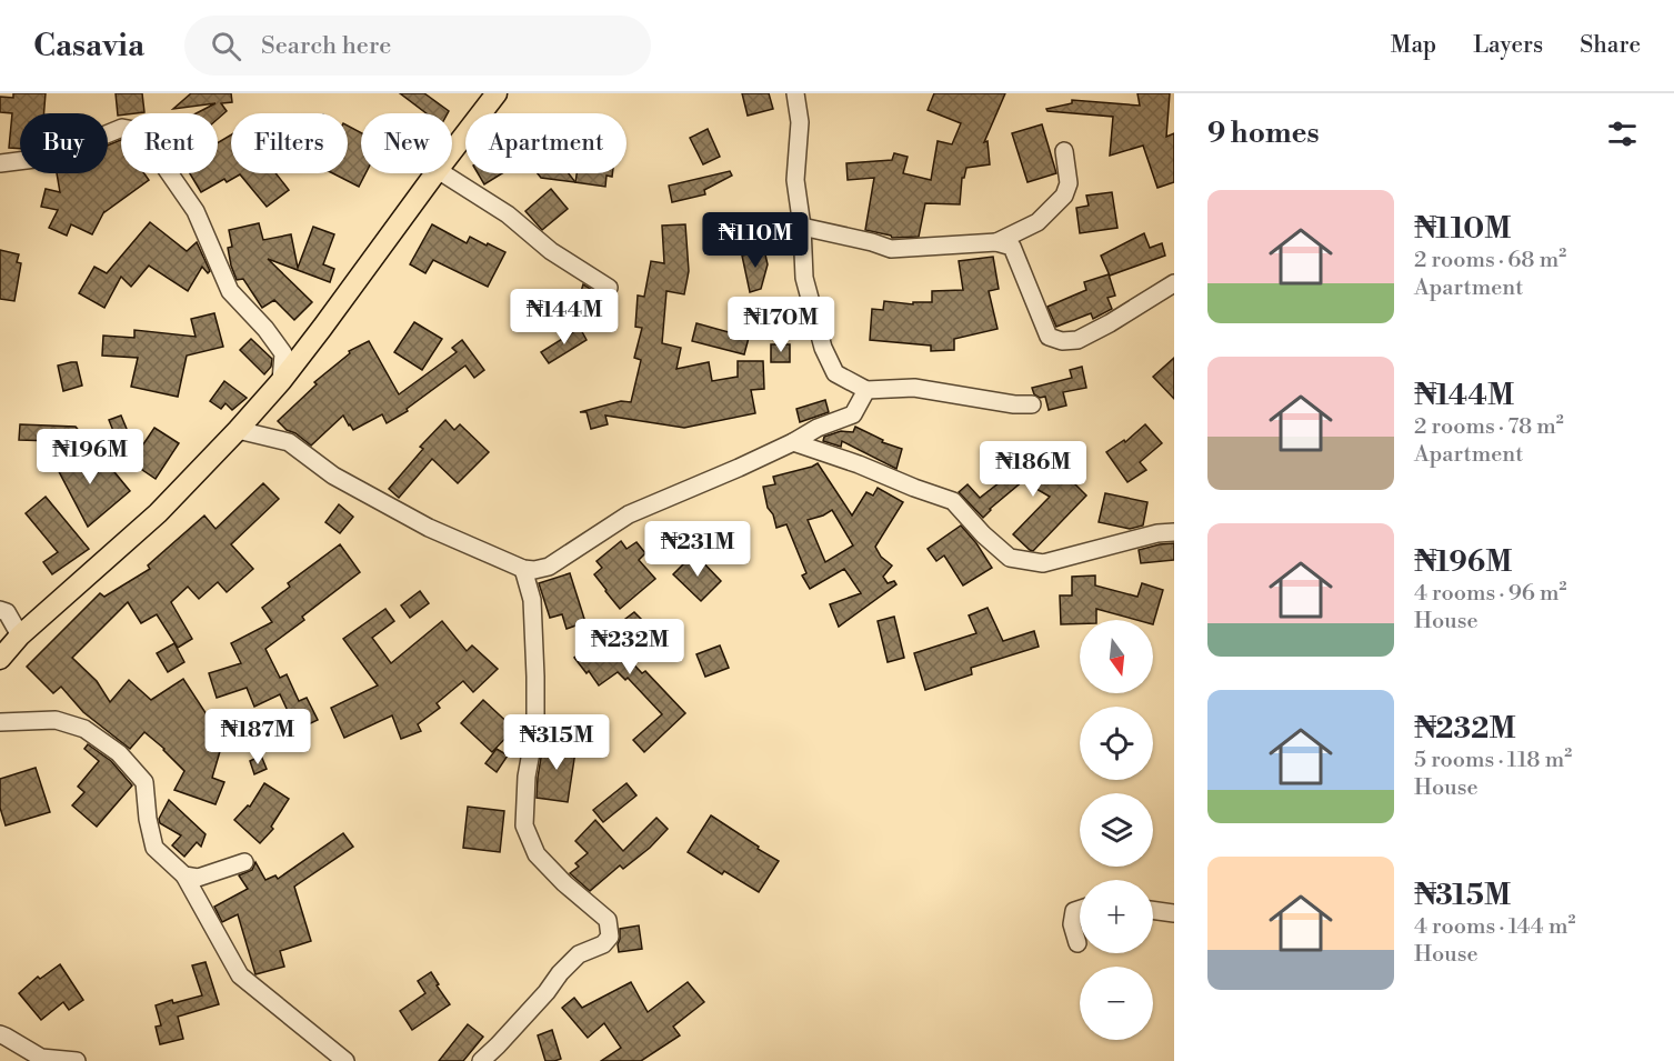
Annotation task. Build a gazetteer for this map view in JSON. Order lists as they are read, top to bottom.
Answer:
{
  "north": "bottom",
  "page": {
    "header": "Casavia",
    "search": "Search here",
    "nav": ["Map", "Layers", "Share"],
    "heading": "9 homes",
    "chip": [
      "Buy",
      "Rent",
      "Filters",
      "New",
      "Apartment"
    ],
    "list": [
      {
        "name": "₦110M",
        "note": "2 rooms · 68 m² · Apartment"
      },
      {
        "name": "₦144M",
        "note": "2 rooms · 78 m² · Apartment"
      },
      {
        "name": "₦196M",
        "note": "4 rooms · 96 m² · House"
      },
      {
        "name": "₦232M",
        "note": "5 rooms · 118 m² · House"
      },
      {
        "name": "₦315M",
        "note": "4 rooms · 144 m² · House"
      }
    ],
    "price": [
      "₦110M",
      "₦144M",
      "₦170M",
      "₦196M",
      "₦186M",
      "₦231M",
      "₦232M",
      "₦187M",
      "₦315M"
    ],
    "map_buttons": ["+", "−"]
  }
}
